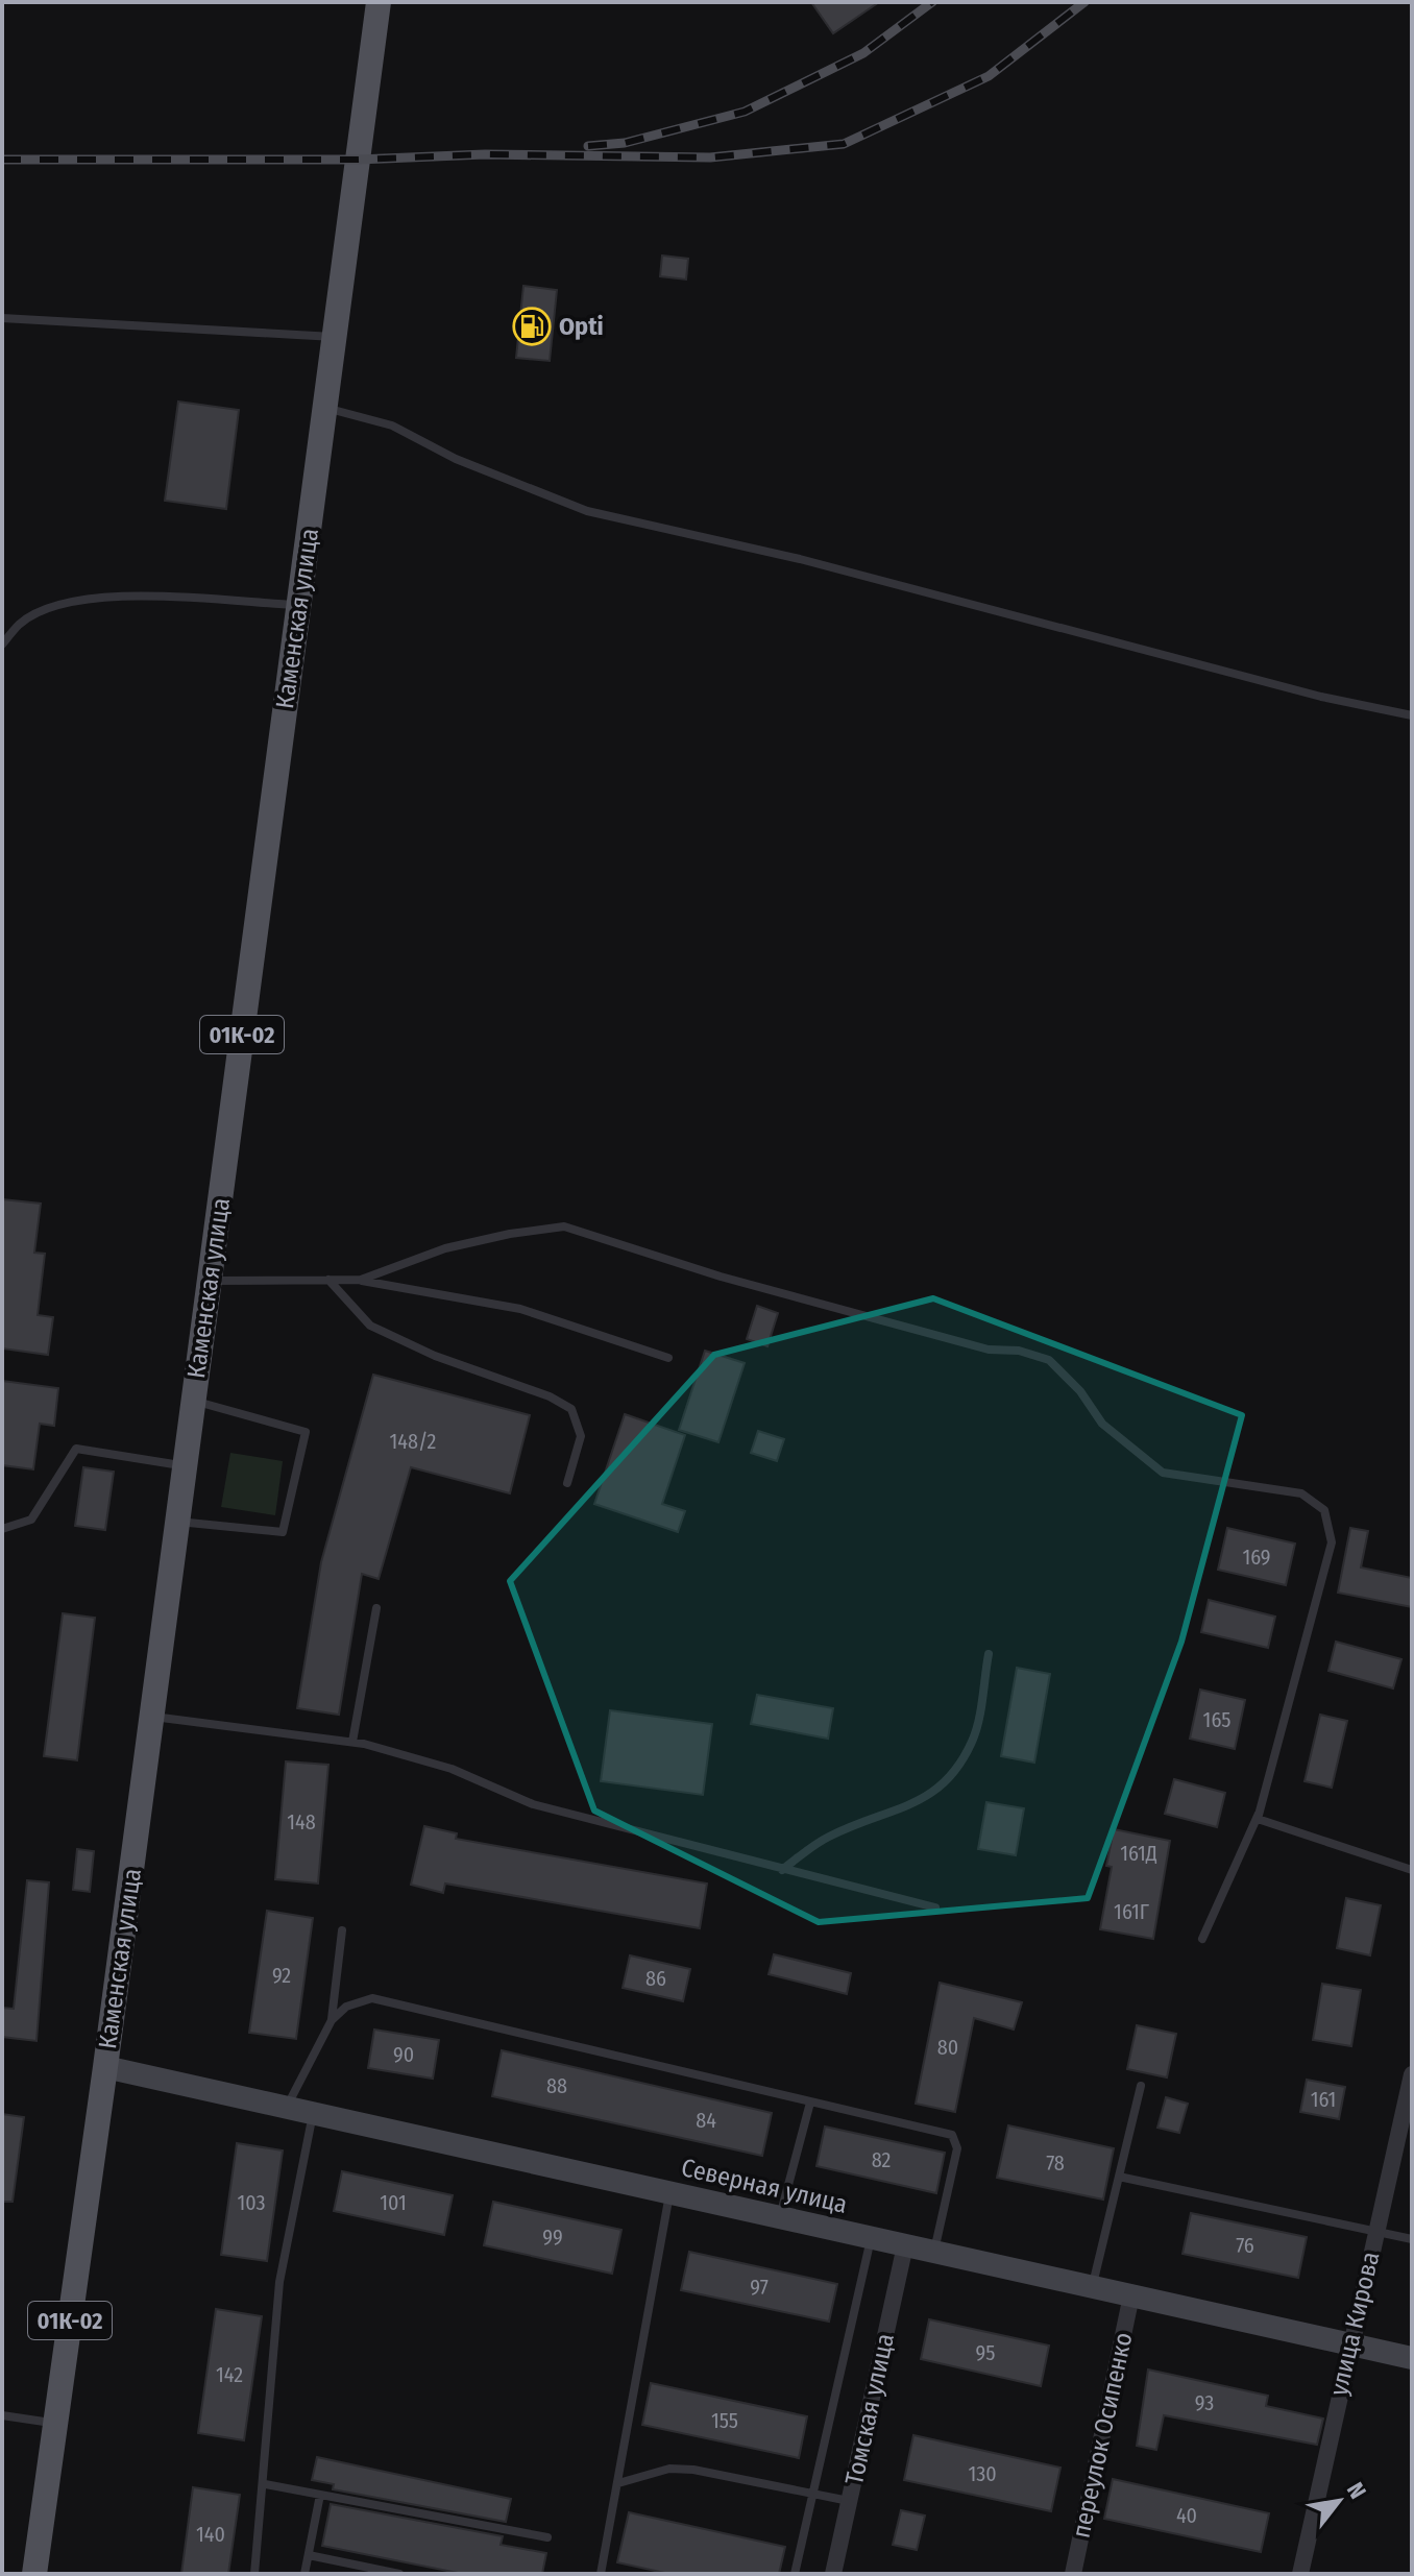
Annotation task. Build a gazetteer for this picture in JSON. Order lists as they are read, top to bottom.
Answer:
{
  "streets": {
    "main road": ["Каменская улица", "01К-02"],
    "street": [
      "Северная улица",
      "улица Кирова",
      "Томская улица",
      "переулок Осипенко"
    ]
  },
  "crossings": [
    ["Каменская улица", "Северная улица"],
    ["Северная улица", "улица Кирова"],
    ["Северная улица", "Томская улица"],
    ["Северная улица", "переулок Осипенко"]
  ],
  "places": {
    "fuel station": ["Opti"]
  },
  "house_numbers": [
    "148/2",
    "169",
    "165",
    "148",
    "161Д",
    "161Г",
    "92",
    "86",
    "80",
    "90",
    "88",
    "161",
    "84",
    "82",
    "78",
    "103",
    "101",
    "99",
    "76",
    "97",
    "95",
    "142",
    "93",
    "155",
    "130",
    "40",
    "140"
  ],
  "north": "top right"
}
